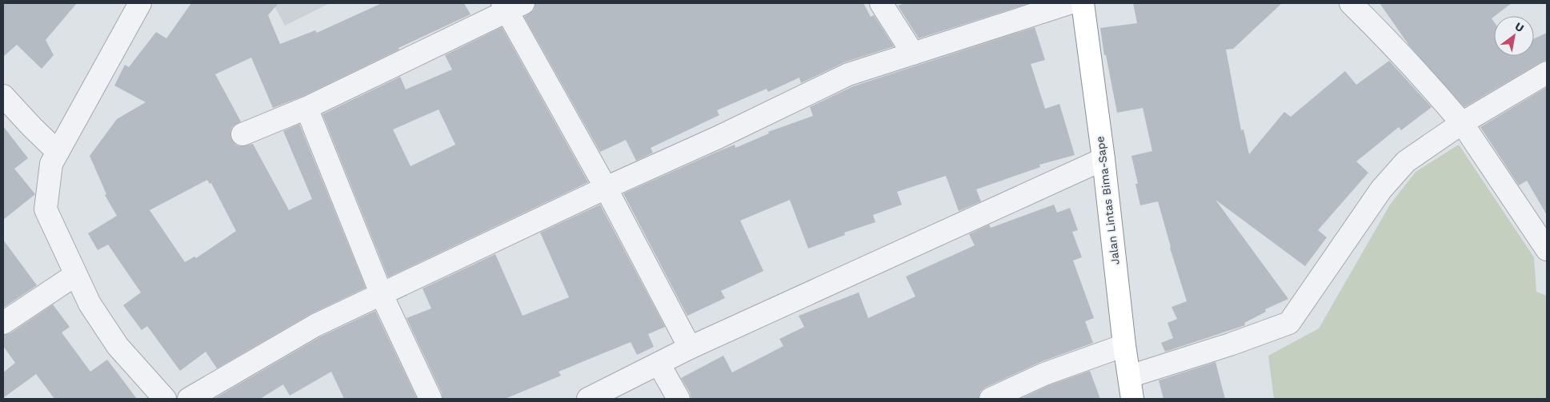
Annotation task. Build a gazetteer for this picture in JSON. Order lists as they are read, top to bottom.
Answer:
{
  "streets": {
    "highway": ["Jalan Lintas Bima-Sape"]
  },
  "north": "top right"
}
